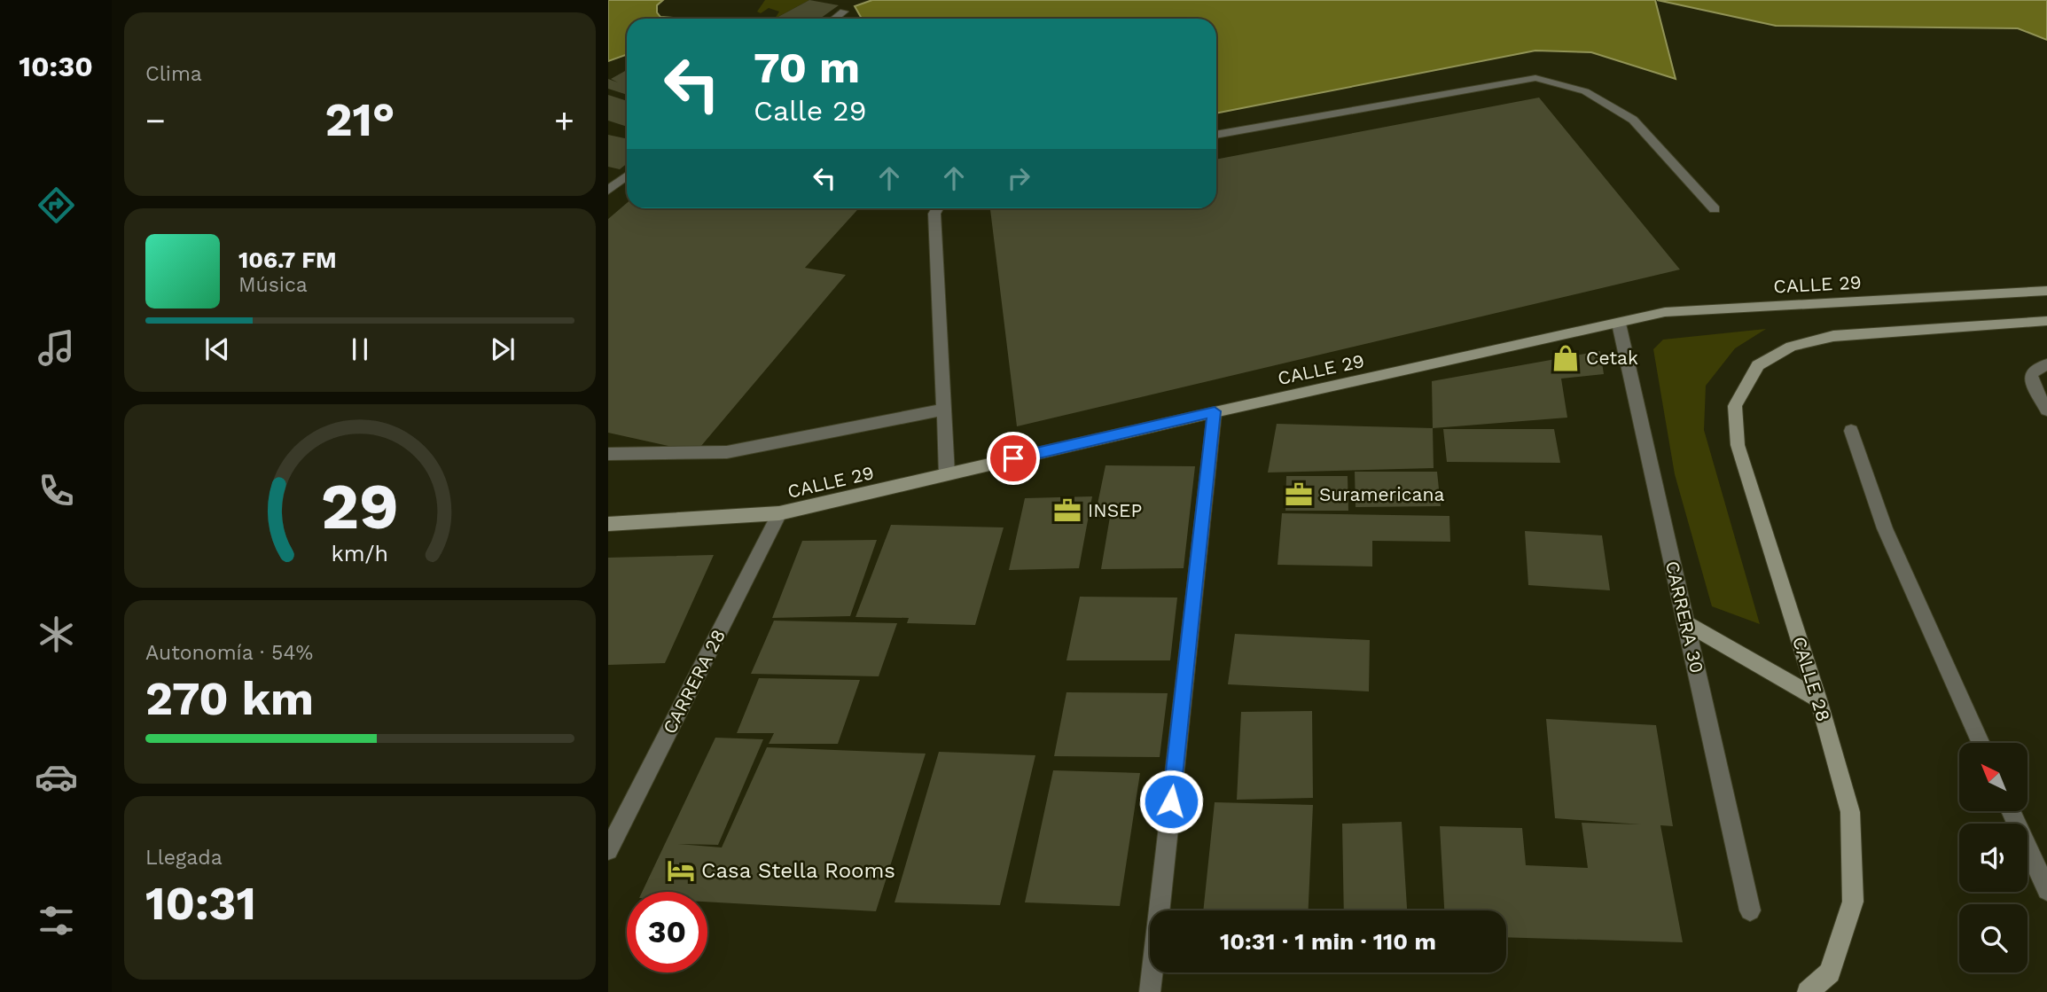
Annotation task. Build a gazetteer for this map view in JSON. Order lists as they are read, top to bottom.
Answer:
{
  "streets": {
    "main road": ["CALLE 29", "CALLE 28"],
    "street": ["CARRERA 30", "CARRERA 28"]
  },
  "crossings": [
    ["CALLE 29", "CARRERA 30"],
    ["CALLE 29", "CARRERA 28"]
  ],
  "places": {
    "shop": ["Cetak"],
    "office": ["Suramericana", "INSEP"],
    "hotel": ["Casa Stella Rooms"]
  },
  "north": "top left",
  "page": {
    "tabs": "10:30",
    "tile": [
      "Clima",
      ["Autonomía · 54%", "270 km"],
      ["Llegada", "10:31"]
    ],
    "turn": ["70 m", "Calle 29"],
    "heat": ["−", "21°", "+"],
    "song": ["106.7 FM", "Música"],
    "limit": "30",
    "trip": "10:31 · 1 min · 110 m",
    "gauge": ["29", "km/h"]
  }
}
